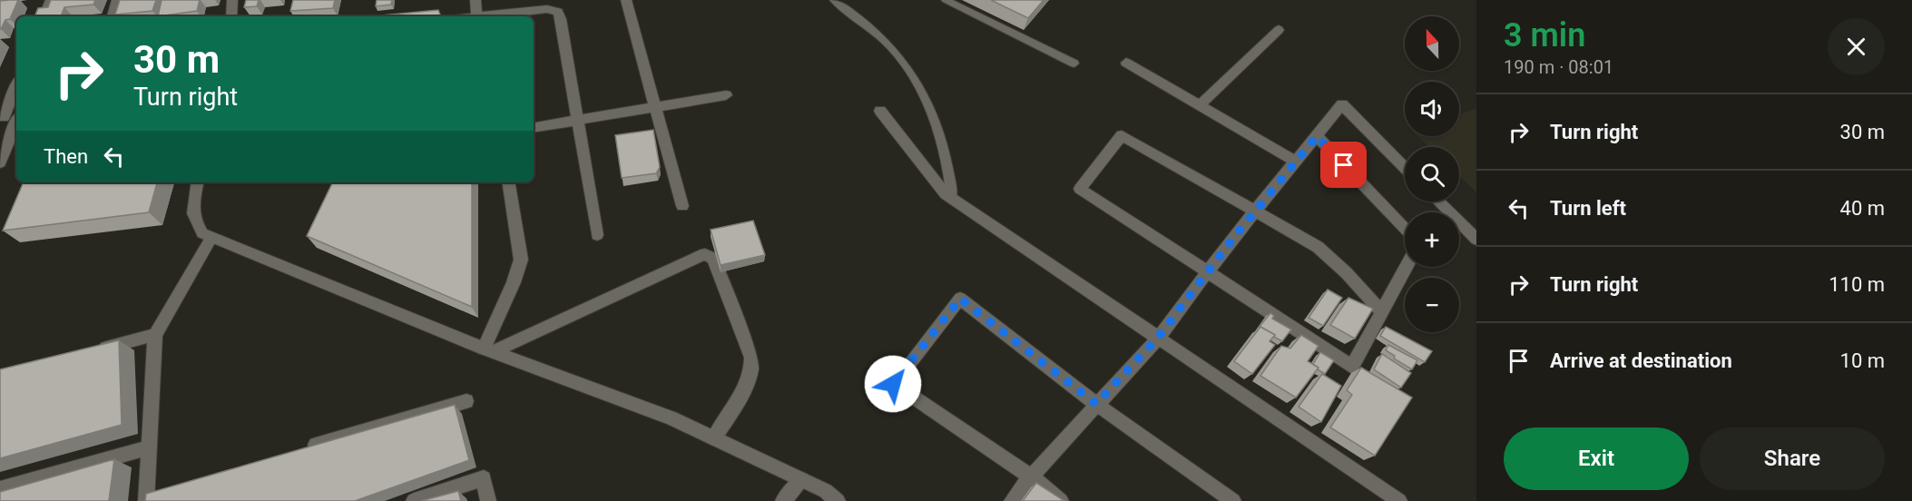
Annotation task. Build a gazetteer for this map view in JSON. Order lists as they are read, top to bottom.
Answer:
{
  "north": "top",
  "page": {
    "heading": ["3 min", "190 m · 08:01"],
    "map_buttons": ["+", "−"],
    "turn": ["30 m", "Turn right"],
    "list": [
      {
        "name": "Turn right",
        "value": "30 m"
      },
      {
        "name": "Turn left",
        "value": "40 m"
      },
      {
        "name": "Turn right",
        "value": "110 m"
      },
      {
        "name": "Arrive at destination",
        "value": "10 m"
      }
    ],
    "then": "Then",
    "buttons": ["Exit", "Share"]
  }
}
